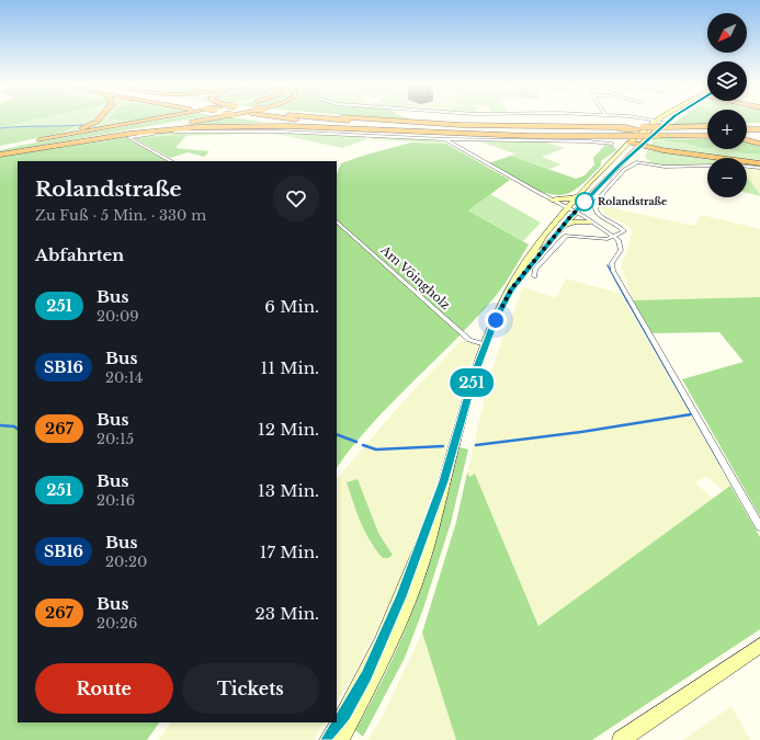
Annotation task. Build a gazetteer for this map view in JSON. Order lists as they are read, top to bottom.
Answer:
{
  "streets": {
    "street": ["Am Vöingholz"]
  },
  "places": ["Rolandstraße"],
  "lines": ["bus line 251"],
  "north": "bottom left",
  "page": {
    "on_map": "251",
    "map_buttons": ["+", "−"],
    "heading": [
      ["Rolandstraße", "Zu Fuß · 5 Min. · 330 m"],
      "Abfahrten"
    ],
    "list": [
      {
        "mark": "251",
        "name": "Bus",
        "note": "20:09",
        "value": "6 Min."
      },
      {
        "mark": "SB16",
        "name": "Bus",
        "note": "20:14",
        "value": "11 Min."
      },
      {
        "mark": "267",
        "name": "Bus",
        "note": "20:15",
        "value": "12 Min."
      },
      {
        "mark": "251",
        "name": "Bus",
        "note": "20:16",
        "value": "13 Min."
      },
      {
        "mark": "SB16",
        "name": "Bus",
        "note": "20:20",
        "value": "17 Min."
      },
      {
        "mark": "267",
        "name": "Bus",
        "note": "20:26",
        "value": "23 Min."
      }
    ],
    "buttons": ["Route", "Tickets"]
  }
}
